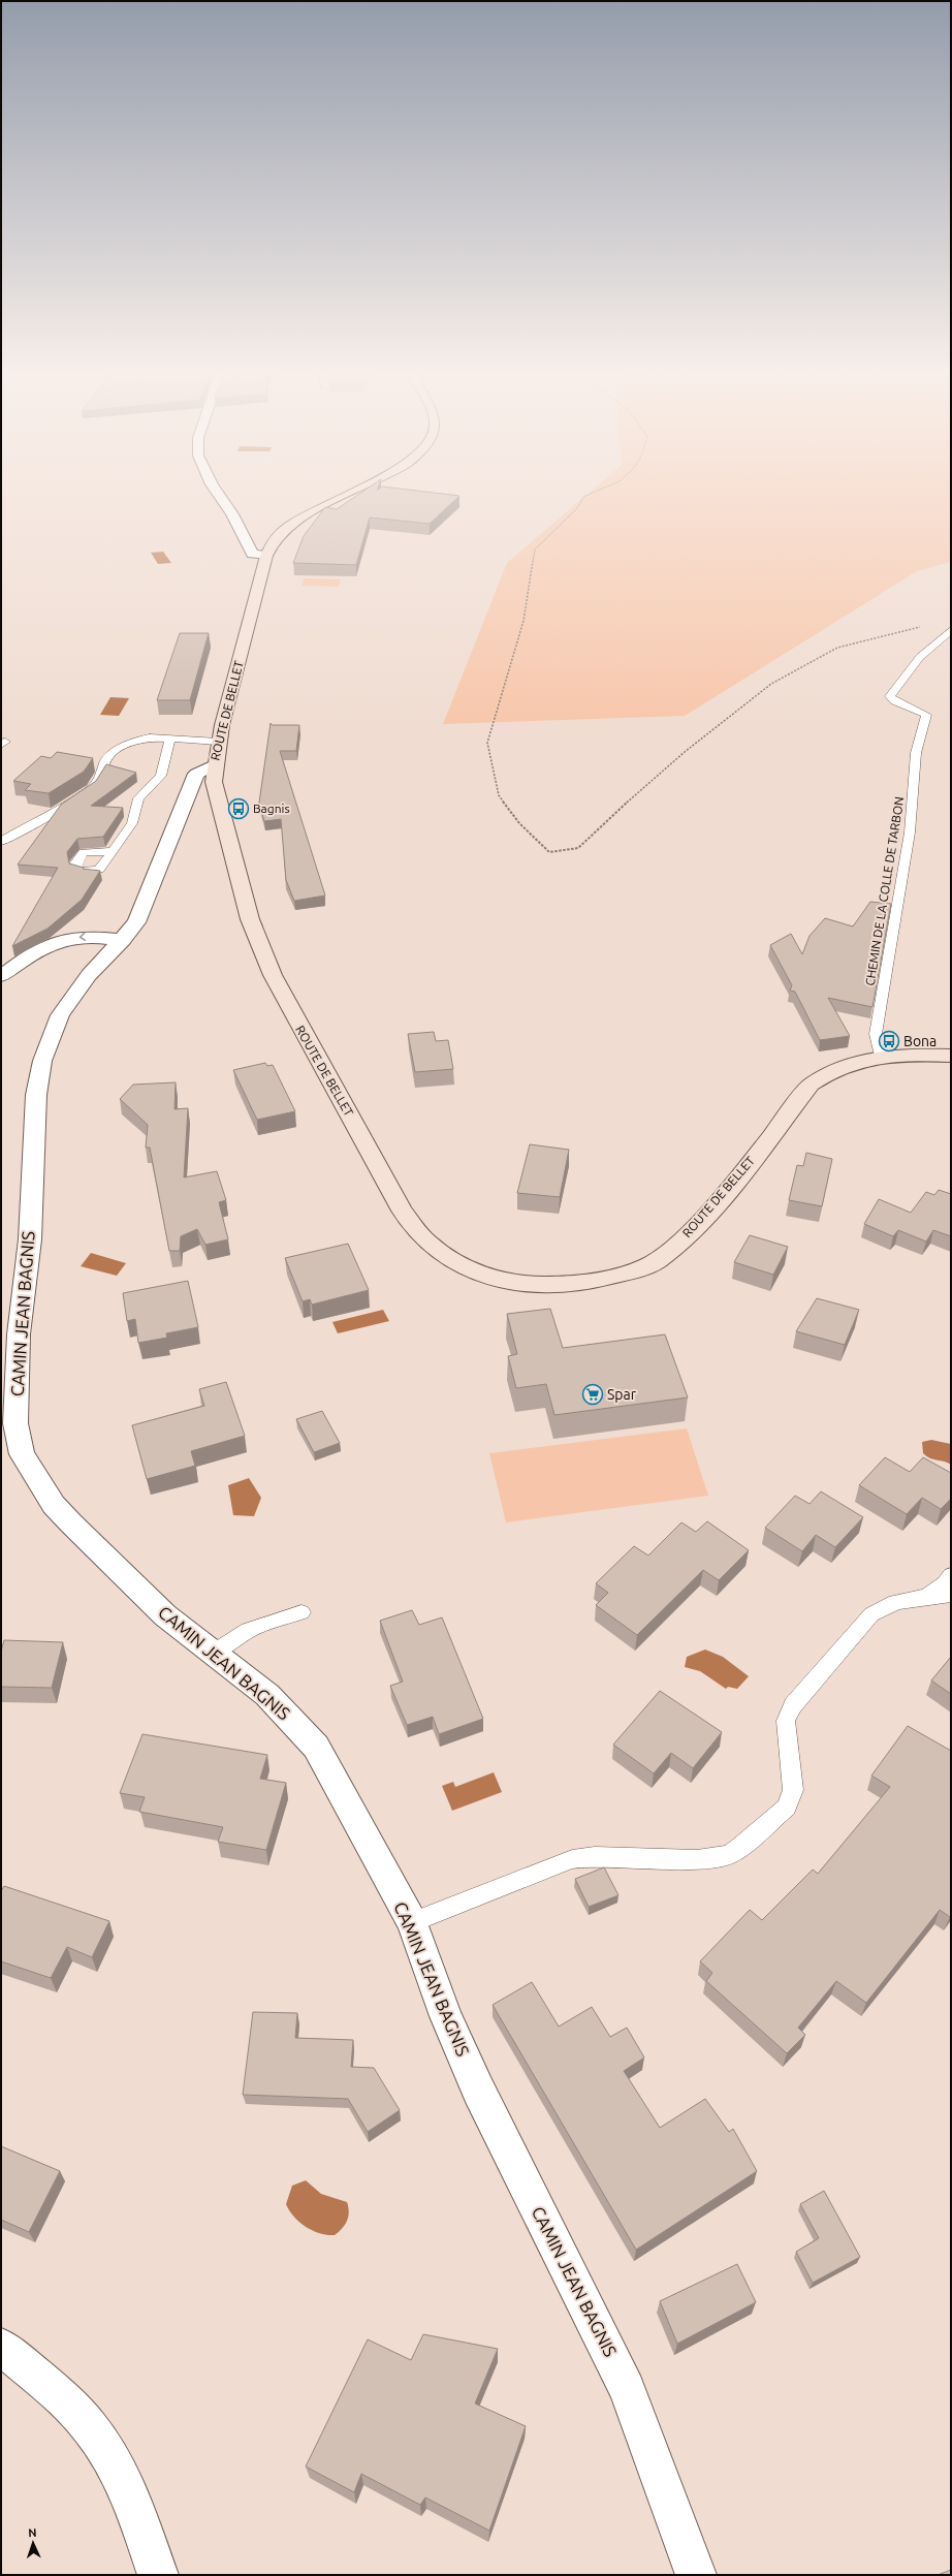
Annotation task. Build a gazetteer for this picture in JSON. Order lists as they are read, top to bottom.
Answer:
{
  "streets": {
    "main road": ["ROUTE DE BELLET"],
    "street": ["CAMIN JEAN BAGNIS"],
    "lane": ["CHEMIN DE LA COLLE DE TARBON"]
  },
  "crossings": [
    ["ROUTE DE BELLET", "CHEMIN DE LA COLLE DE TARBON"],
    ["ROUTE DE BELLET", "CAMIN JEAN BAGNIS"]
  ],
  "places": {
    "bus stop": ["Bagnis", "Bona"],
    "supermarket": ["Spar"]
  },
  "north": "top"
}
